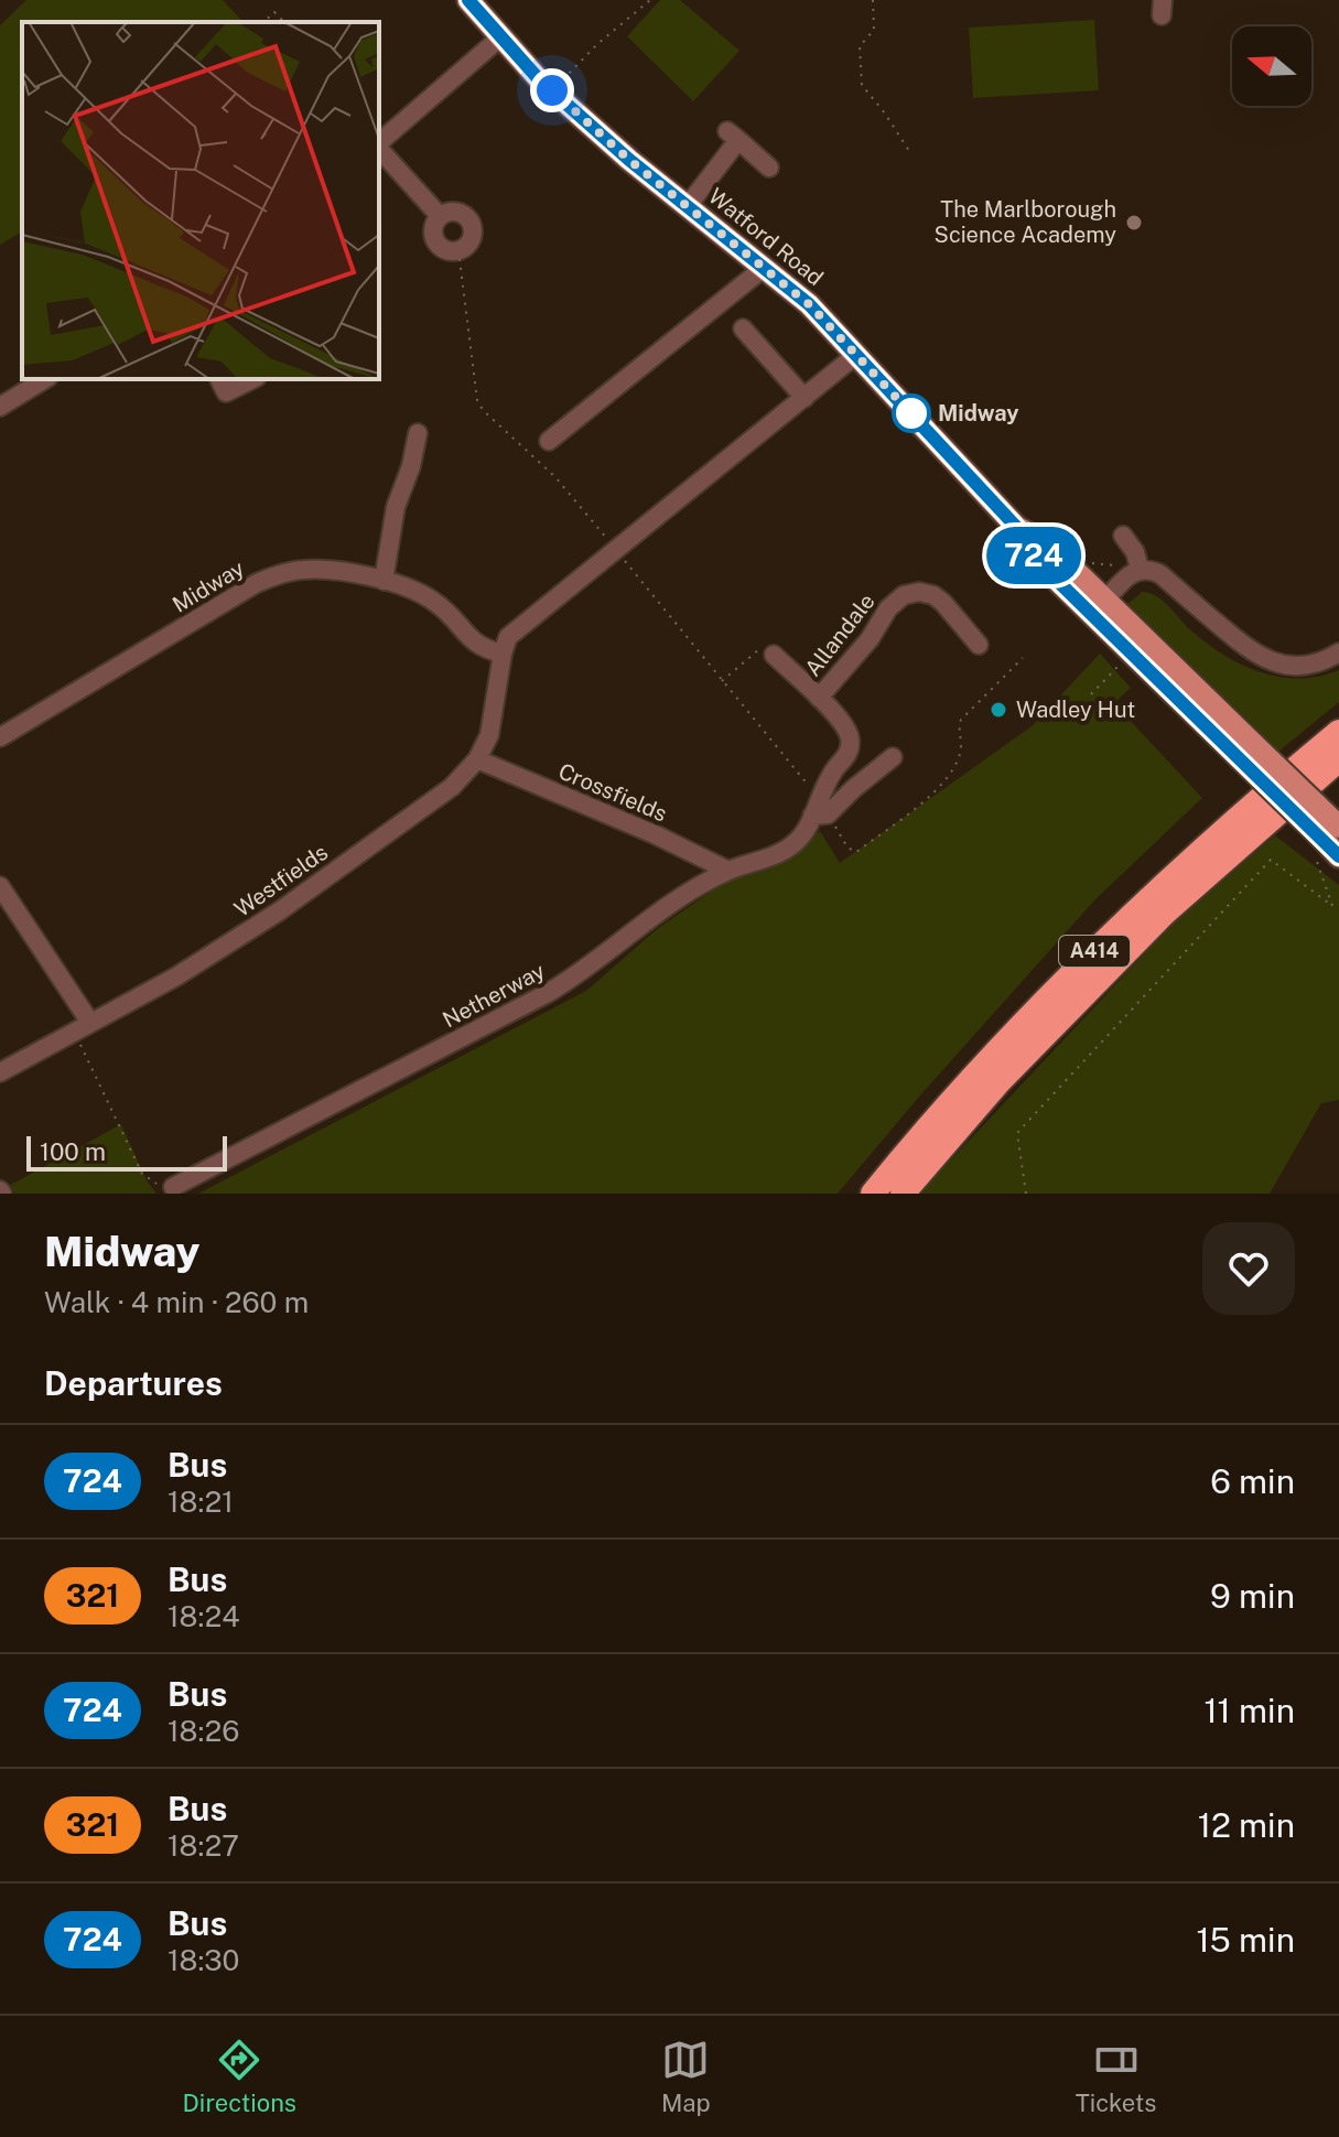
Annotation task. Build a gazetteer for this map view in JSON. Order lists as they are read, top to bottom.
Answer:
{
  "streets": {
    "highway": ["A414"],
    "main road": ["Watford Road"],
    "street": [
      "Midway",
      "Allandale",
      "Crossfields",
      "Westfields",
      "Netherway"
    ]
  },
  "crossings": [
    ["Midway", "Westfields"],
    ["Allandale", "Netherway"],
    ["Crossfields", "Westfields"],
    ["Crossfields", "Netherway"]
  ],
  "places": ["The Marlborough Science Academy", "Midway", "Wadley Hut"],
  "lines": ["bus line 724"],
  "scale_bar": "100 m",
  "north": "left",
  "page": {
    "on_map": "724",
    "scale": "100 m",
    "heading": [
      ["Midway", "Walk · 4 min · 260 m"],
      "Departures"
    ],
    "list": [
      {
        "mark": "724",
        "name": "Bus",
        "note": "18:21",
        "value": "6 min"
      },
      {
        "mark": "321",
        "name": "Bus",
        "note": "18:24",
        "value": "9 min"
      },
      {
        "mark": "724",
        "name": "Bus",
        "note": "18:26",
        "value": "11 min"
      },
      {
        "mark": "321",
        "name": "Bus",
        "note": "18:27",
        "value": "12 min"
      },
      {
        "mark": "724",
        "name": "Bus",
        "note": "18:30",
        "value": "15 min"
      }
    ],
    "tabs": ["Directions", "Map", "Tickets"]
  }
}
